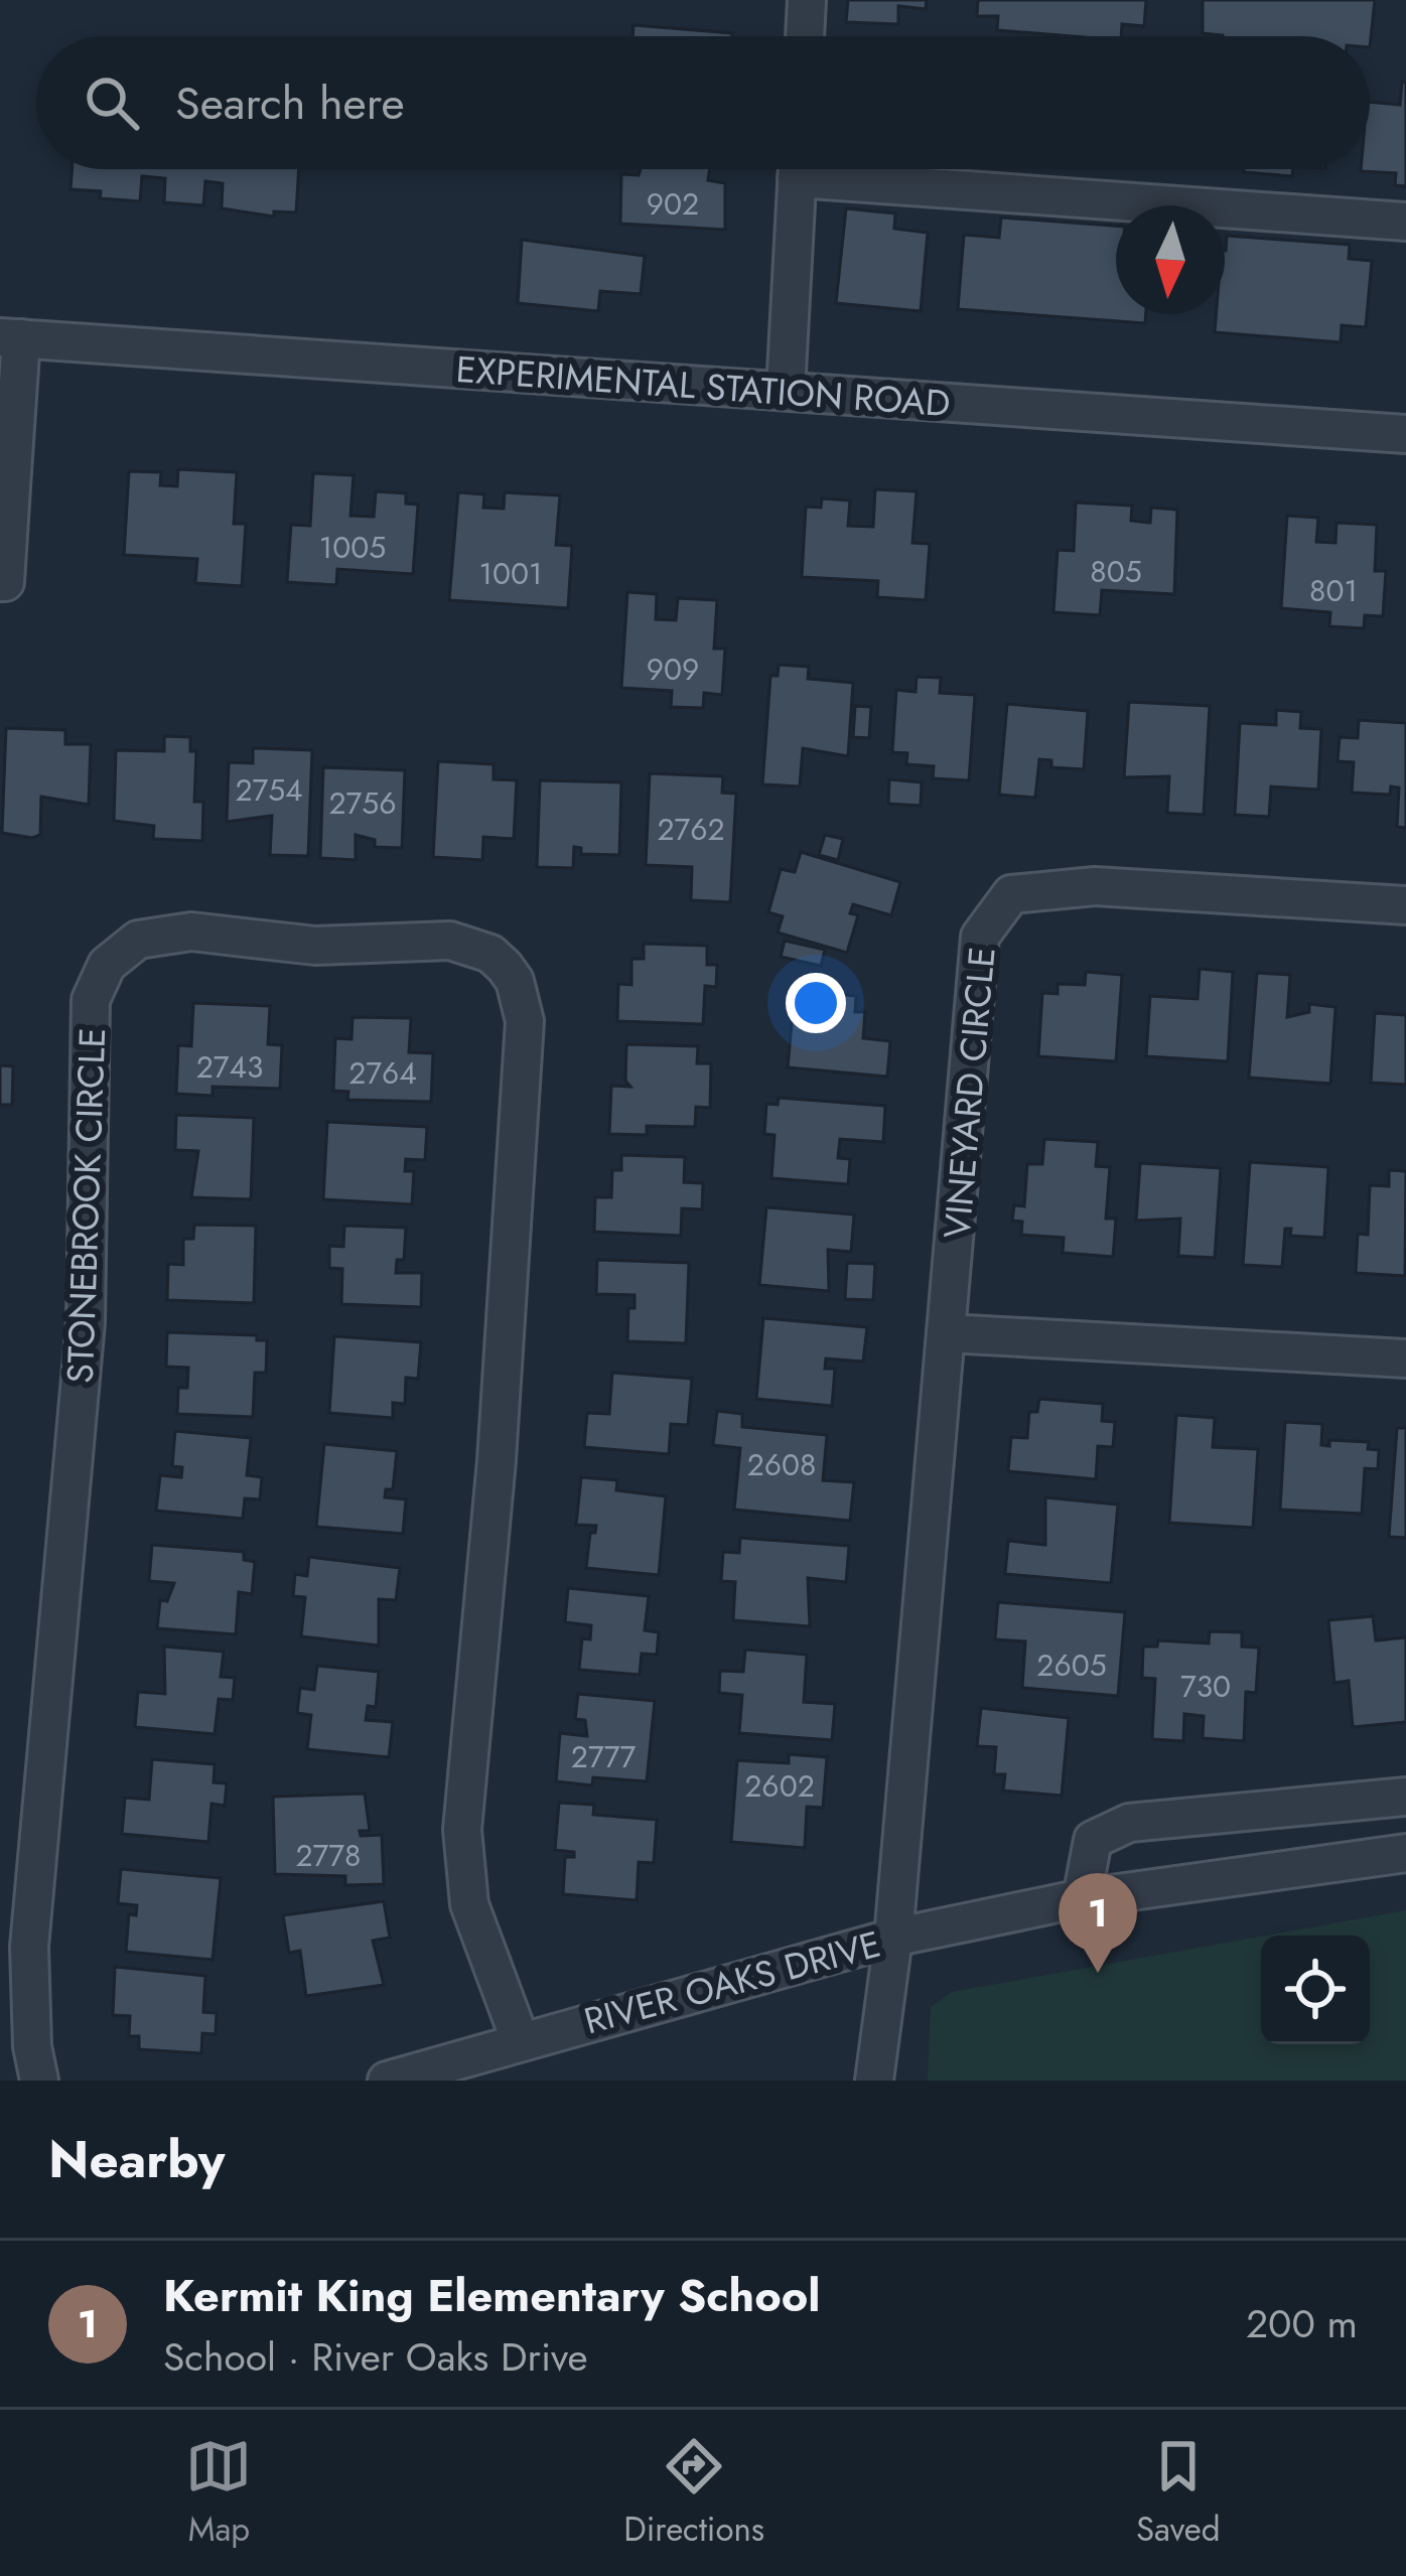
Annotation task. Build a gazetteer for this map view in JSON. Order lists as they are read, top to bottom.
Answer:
{
  "streets": {
    "street": [
      "EXPERIMENTAL STATION ROAD",
      "VINEYARD CIRCLE",
      "STONEBROOK CIRCLE",
      "RIVER OAKS DRIVE"
    ]
  },
  "crossings": [
    ["VINEYARD CIRCLE", "RIVER OAKS DRIVE"],
    ["STONEBROOK CIRCLE", "RIVER OAKS DRIVE"]
  ],
  "house_numbers": [
    "902",
    "1005",
    "805",
    "1001",
    "801",
    "909",
    "2754",
    "2756",
    "2762",
    "2743",
    "2764",
    "2608",
    "2605",
    "730",
    "2777",
    "2602",
    "2778"
  ],
  "north": "bottom",
  "page": {
    "search": "Search here",
    "pins": "1",
    "heading": "Nearby",
    "list": [
      {
        "mark": "1",
        "name": "Kermit King Elementary School",
        "note": "School · River Oaks Drive",
        "value": "200 m"
      }
    ],
    "nav": ["Map", "Directions", "Saved"]
  }
}
